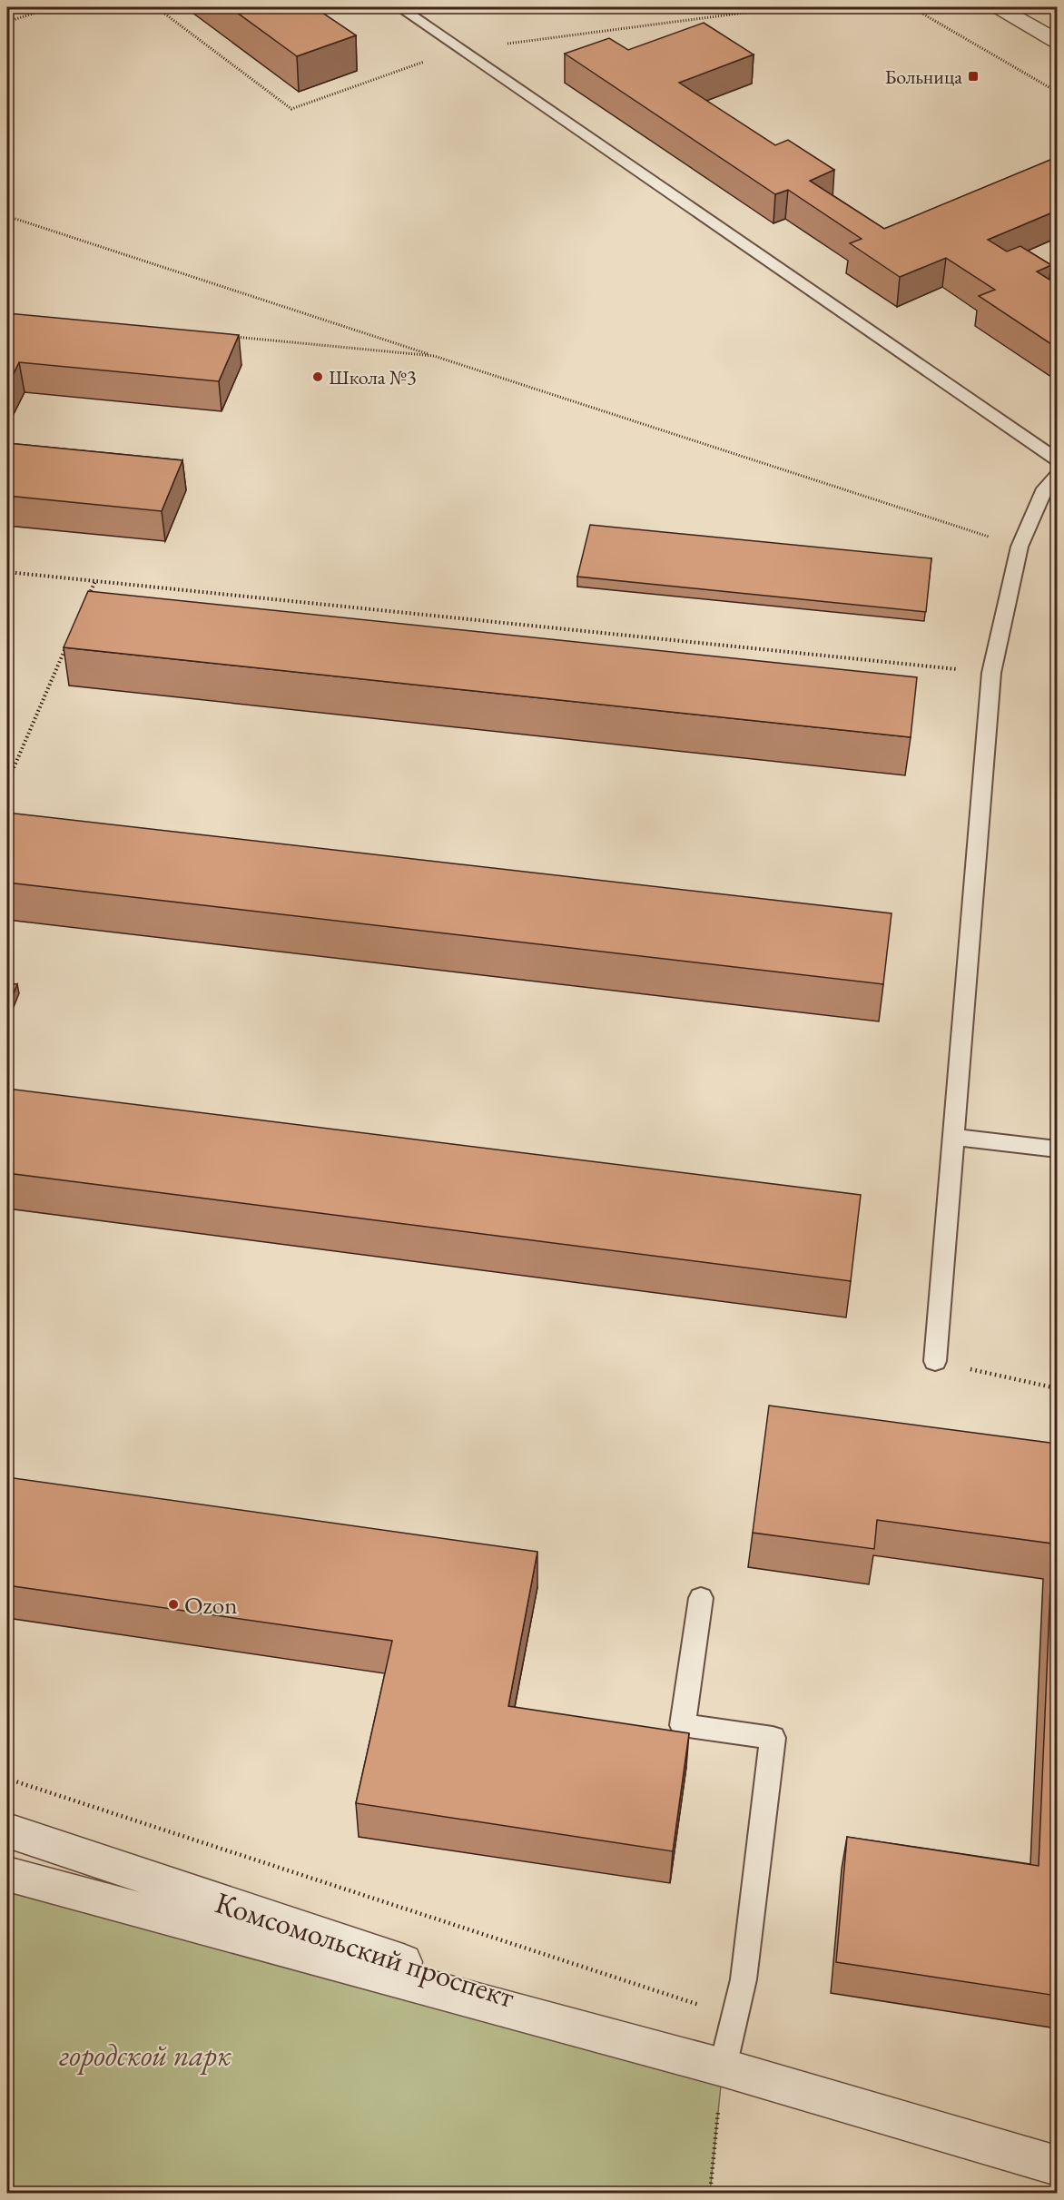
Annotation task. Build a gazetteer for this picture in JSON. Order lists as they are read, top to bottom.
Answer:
{
  "streets": {
    "street": ["Комсомольский проспект"]
  },
  "parks": ["городской парк"],
  "places": {
    "transit": ["Больница"],
    "other": ["Школа №3", "Ozon"]
  }
}
